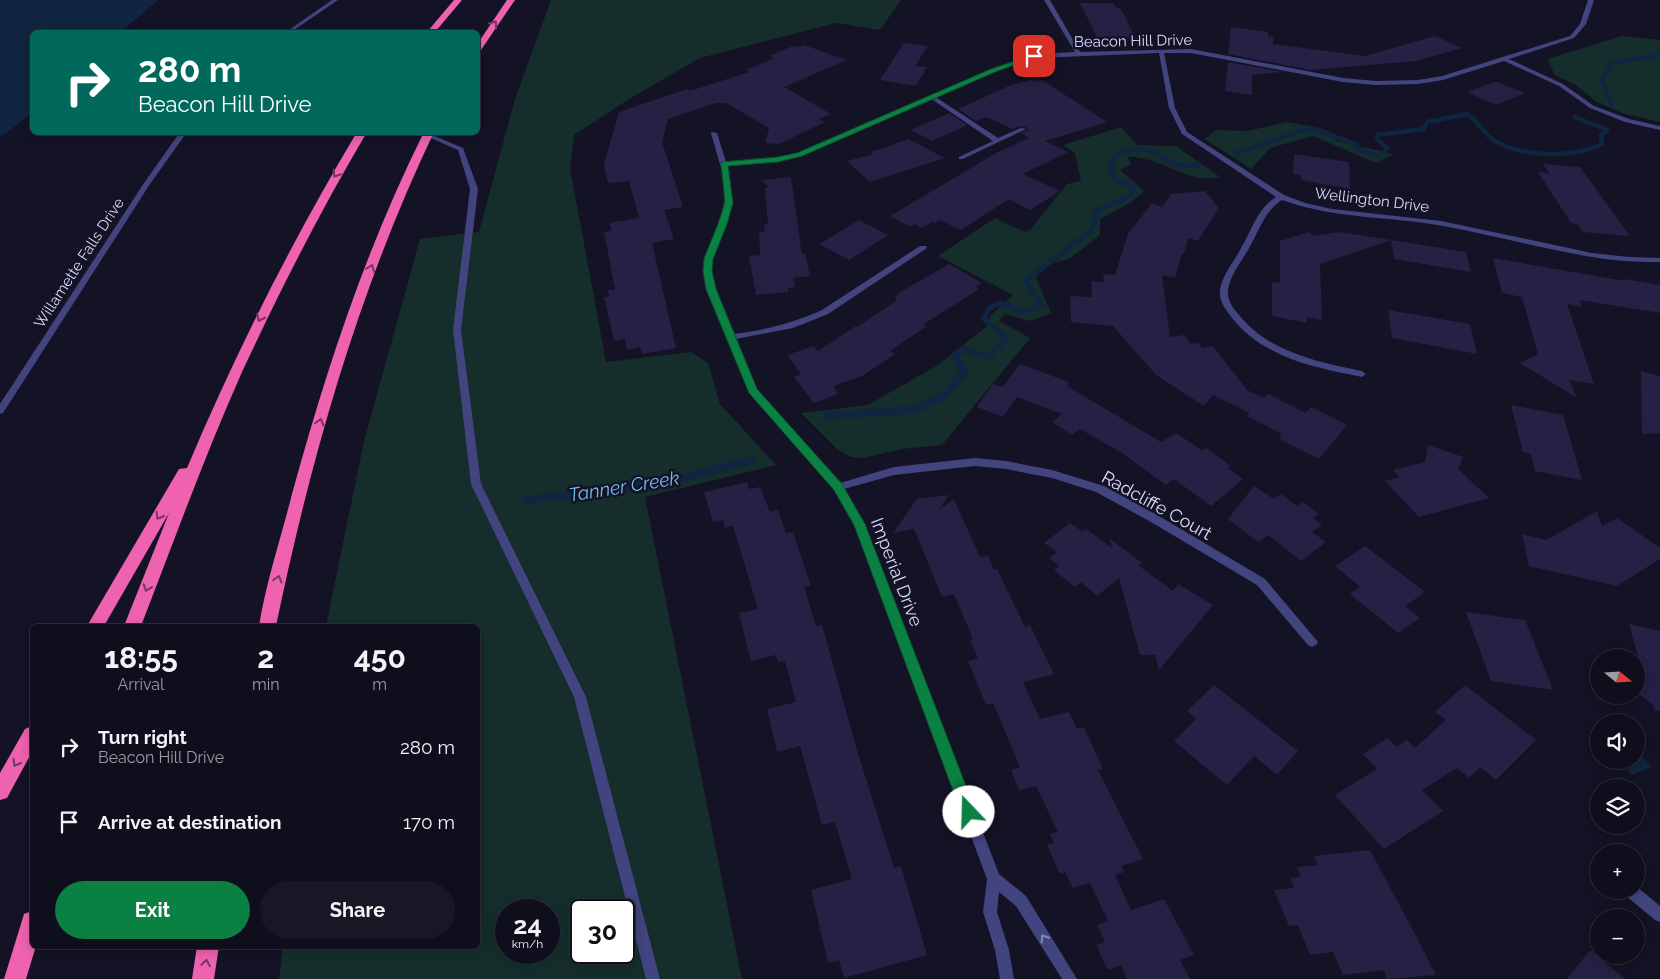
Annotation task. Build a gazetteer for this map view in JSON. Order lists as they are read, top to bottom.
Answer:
{
  "streets": {
    "street": [
      "Beacon Hill Drive",
      "Wellington Drive",
      "Willamette Falls Drive",
      "Radcliffe Court",
      "Imperial Drive"
    ]
  },
  "crossings": [
    ["Beacon Hill Drive", "Wellington Drive"],
    ["Beacon Hill Drive", "Imperial Drive"],
    ["Radcliffe Court", "Imperial Drive"]
  ],
  "water": ["Tanner Creek"],
  "north": "right",
  "page": {
    "turn": ["280 m", "Beacon Hill Drive"],
    "eta": [
      "18:55",
      "Arrival",
      "2",
      "min",
      "450",
      "m"
    ],
    "map_buttons": ["+", "−"],
    "list": [
      {
        "name": "Turn right",
        "note": "Beacon Hill Drive",
        "value": "280 m"
      },
      {
        "name": "Arrive at destination",
        "value": "170 m"
      }
    ],
    "buttons": ["Exit", "Share"],
    "speed": "24 km/h",
    "limit": "30"
  }
}
